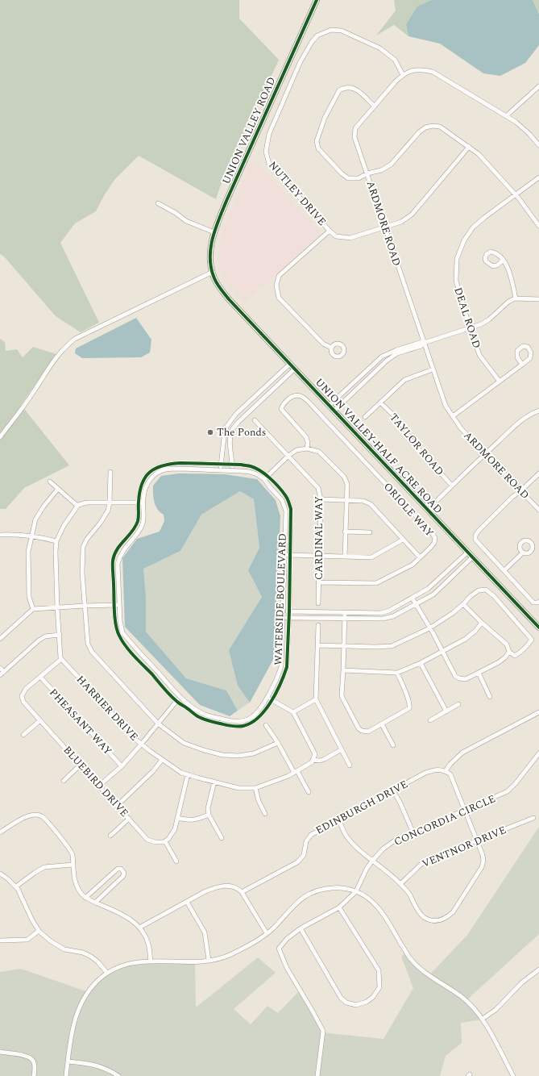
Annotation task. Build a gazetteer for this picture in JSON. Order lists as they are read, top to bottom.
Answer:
{
  "streets": {
    "street": [
      "UNION VALLEY ROAD",
      "NUTLEY DRIVE",
      "ARDMORE ROAD",
      "DEAL ROAD",
      "TAYLOR ROAD",
      "UNION VALLEY-HALF ACRE ROAD",
      "ORIOLE WAY",
      "CARDINAL WAY",
      "WATERSIDE BOULEVARD",
      "HARRIER DRIVE",
      "PHEASANT WAY",
      "BLUEBIRD DRIVE",
      "EDINBURGH DRIVE",
      "CONCORDIA CIRCLE",
      "VENTNOR DRIVE"
    ]
  },
  "crossings": [
    ["UNION VALLEY ROAD", "UNION VALLEY-HALF ACRE ROAD"],
    ["NUTLEY DRIVE", "ARDMORE ROAD"],
    ["ORIOLE WAY", "CARDINAL WAY"],
    ["HARRIER DRIVE", "BLUEBIRD DRIVE"],
    ["PHEASANT WAY", "BLUEBIRD DRIVE"]
  ],
  "places": ["The Ponds"]
}
